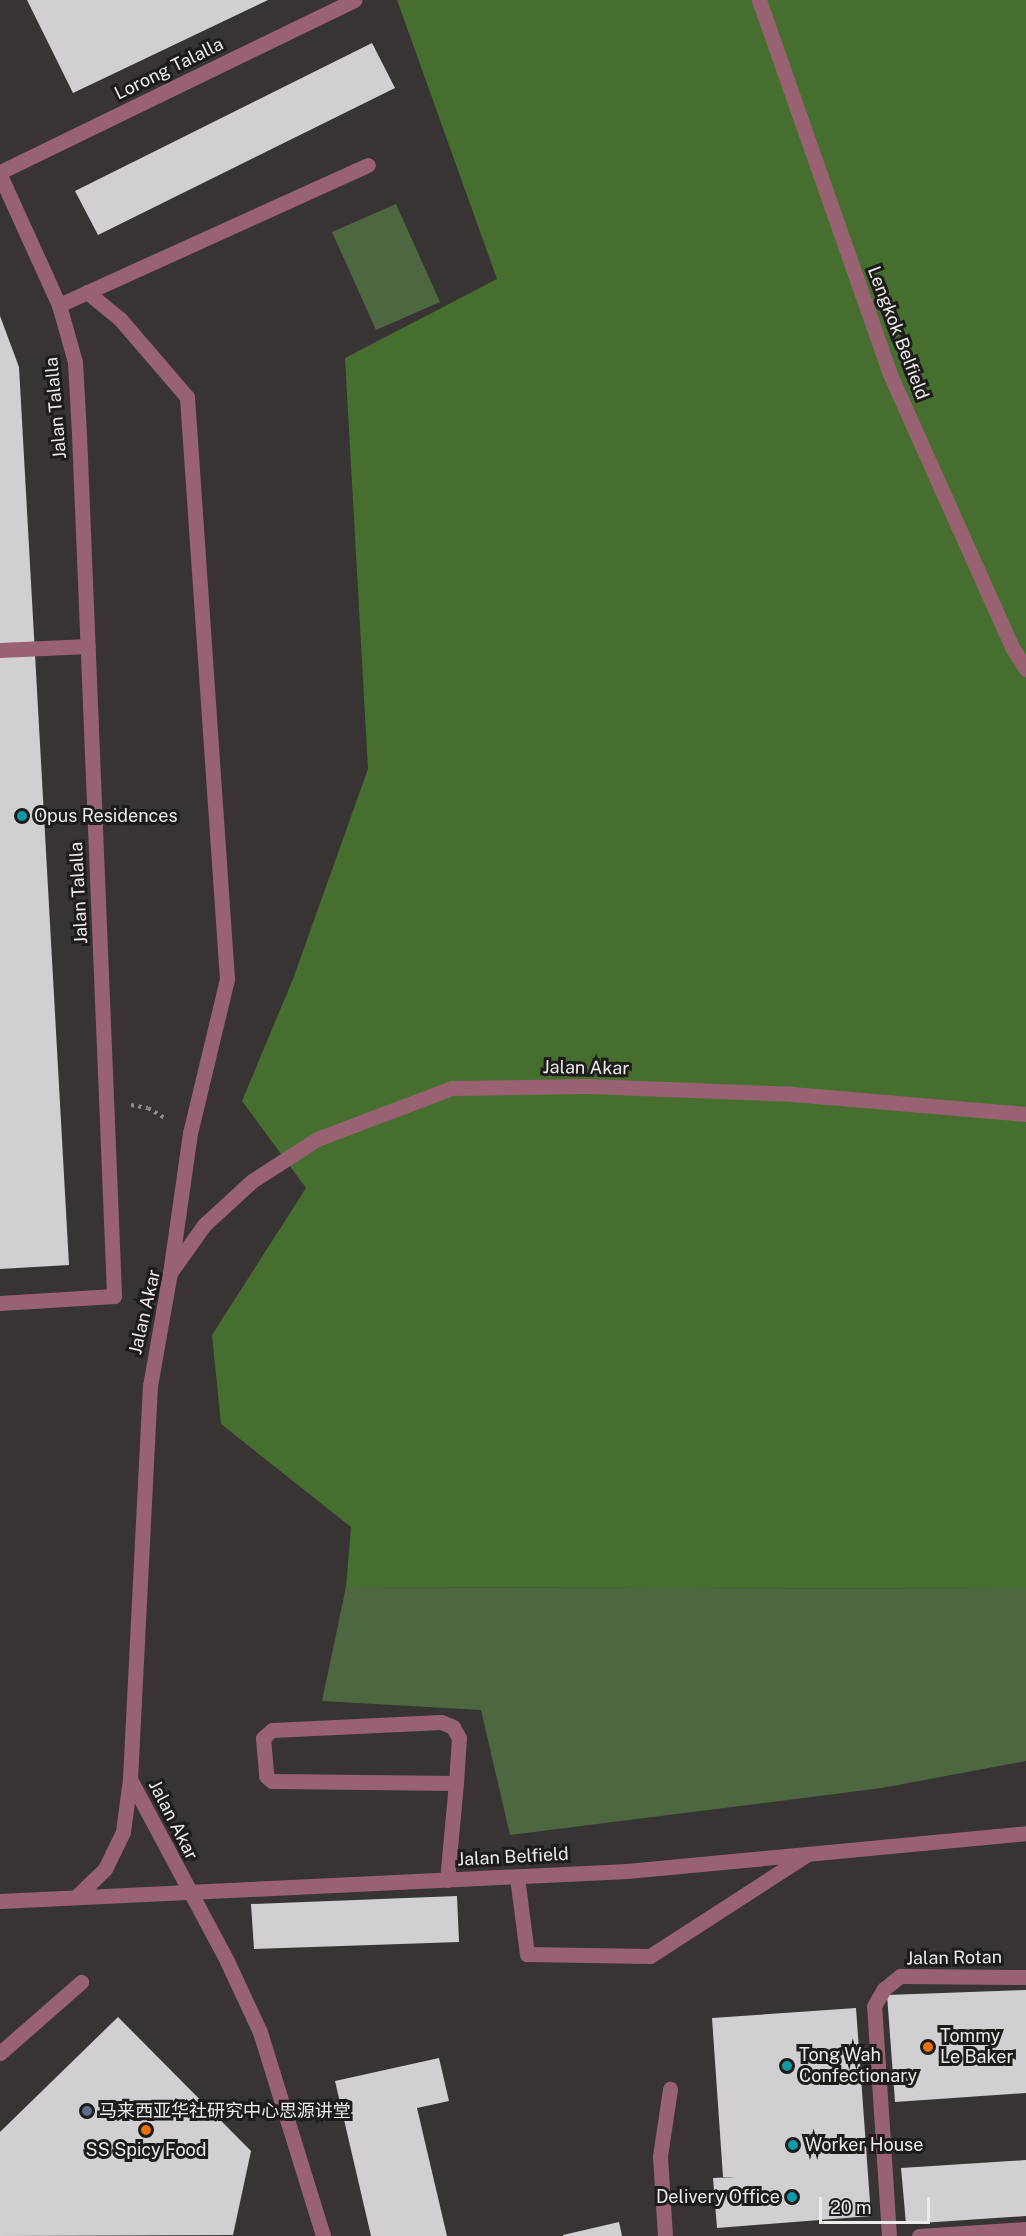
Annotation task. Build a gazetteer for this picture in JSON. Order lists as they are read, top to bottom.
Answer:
{
  "streets": {
    "street": [
      "Lorong Talalla",
      "Lengkok Belfield",
      "Jalan Talalla",
      "Jalan Akar",
      "Jalan Belfield",
      "Jalan Rotan"
    ]
  },
  "crossings": [
    ["Lorong Talalla", "Jalan Talalla"],
    ["Jalan Akar", "Jalan Belfield"]
  ],
  "places": [
    "Opus Residences",
    "Tommy Le Baker",
    "Tong Wah Confectionary",
    "马来西亚华社研究中心思源讲堂",
    "SS Spicy Food",
    "Worker House",
    "Delivery Office"
  ],
  "scale_bar": "20 m"
}
